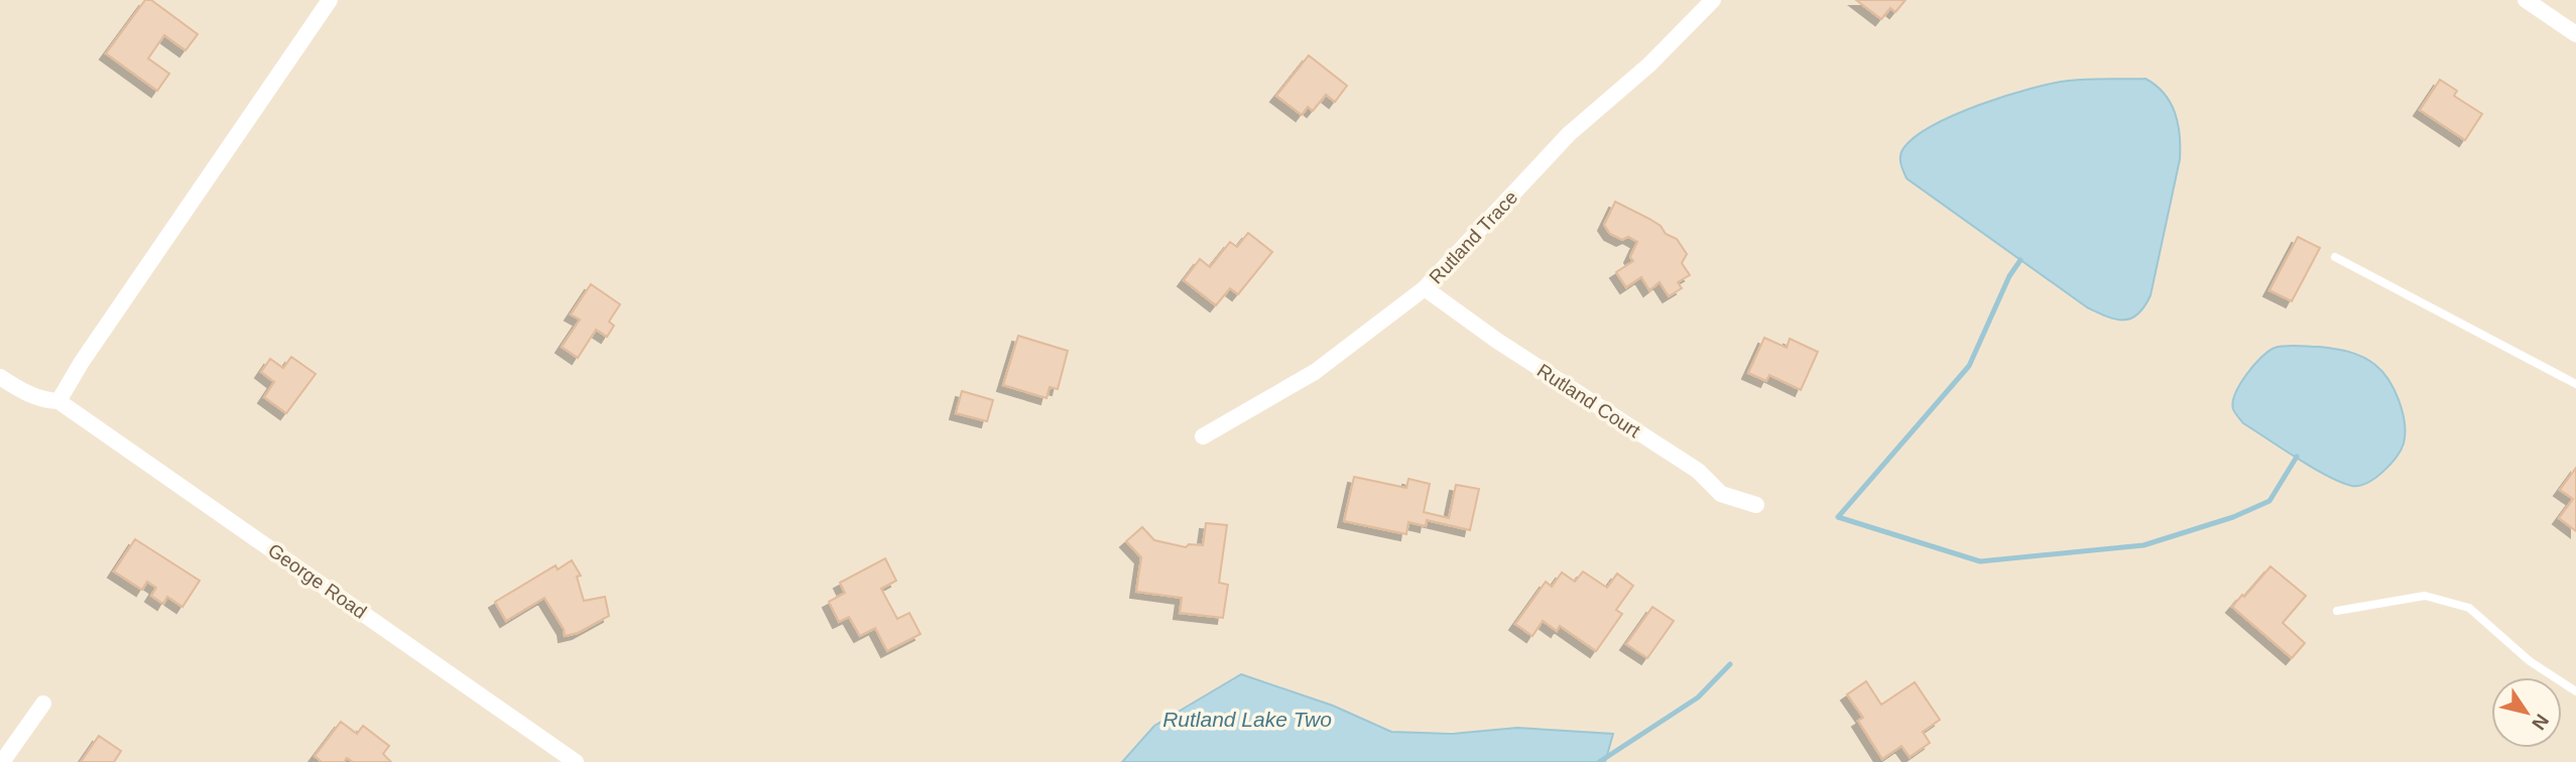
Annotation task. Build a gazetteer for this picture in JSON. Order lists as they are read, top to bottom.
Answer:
{
  "streets": {
    "street": ["Rutland Trace", "Rutland Court", "George Road"]
  },
  "crossings": [
    ["Rutland Trace", "Rutland Court"]
  ],
  "water": ["Rutland Lake Two"],
  "north": "bottom right"
}
